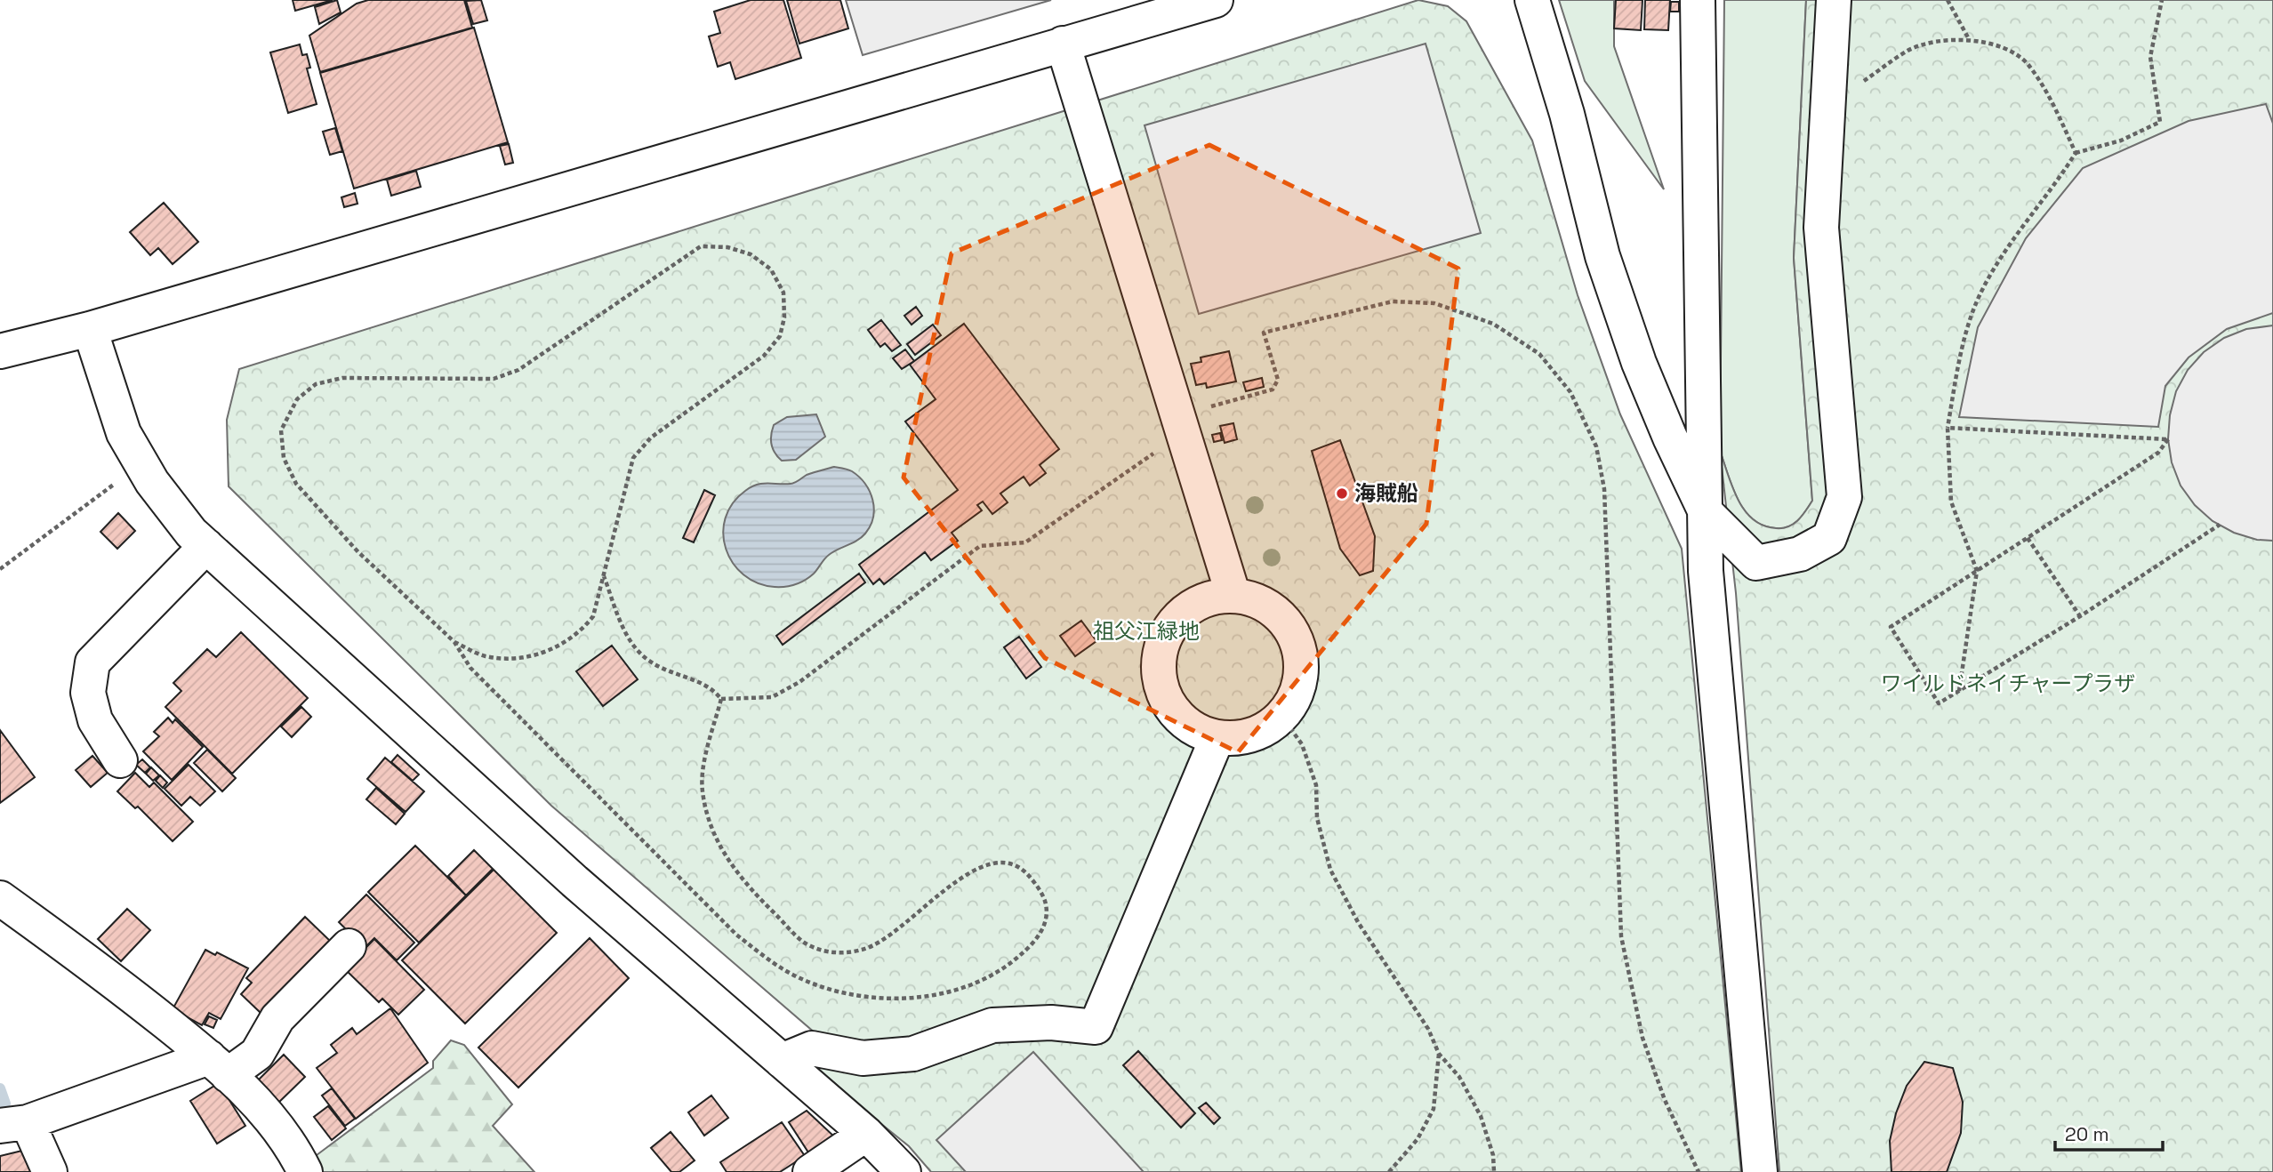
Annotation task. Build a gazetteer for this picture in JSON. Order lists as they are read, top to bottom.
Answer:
{
  "parks": ["祖父江緑地", "ワイルドネイチャープラザ"],
  "places": ["海賊船"],
  "scale_bar": "20 m"
}
